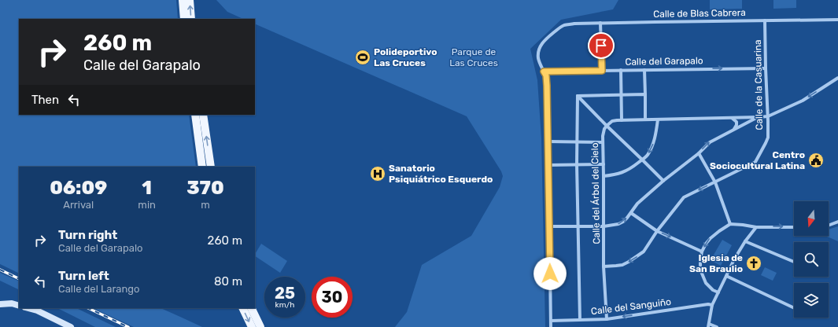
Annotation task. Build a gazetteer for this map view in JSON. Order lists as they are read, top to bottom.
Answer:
{
  "streets": {
    "street": [
      "Calle de Blas Cabrera",
      "Calle del Garapalo",
      "Calle de la Casuarina",
      "Calle del Árbol del Cielo",
      "Calle del Sanguiño"
    ]
  },
  "crossings": [
    ["Calle de Blas Cabrera", "Calle del Garapalo"],
    ["Calle de Blas Cabrera", "Calle de la Casuarina"],
    ["Calle del Garapalo", "Calle de la Casuarina"],
    ["Calle de la Casuarina", "Calle del Árbol del Cielo"],
    ["Calle del Árbol del Cielo", "Calle del Sanguiño"]
  ],
  "one_way": ["Calle del Garapalo", "Calle de la Casuarina", "Calle del Sanguiño"],
  "parks": ["Parque de Las Cruces"],
  "places": {
    "sports": ["Polideportivo Las Cruces"],
    "public building": ["Centro Sociocultural Latina"],
    "hospital": ["Sanatorio Psiquiátrico Esquerdo"],
    "church": ["Iglesia de San Braulio"]
  },
  "north": "bottom",
  "page": {
    "turn": ["260 m", "Calle del Garapalo"],
    "then": "Then",
    "eta": [
      "06:09",
      "Arrival",
      "1",
      "min",
      "370",
      "m"
    ],
    "list": [
      {
        "name": "Turn right",
        "note": "Calle del Garapalo",
        "value": "260 m"
      },
      {
        "name": "Turn left",
        "note": "Calle del Larango",
        "value": "80 m"
      }
    ],
    "speed": "25 km/h",
    "limit": "30"
  }
}
